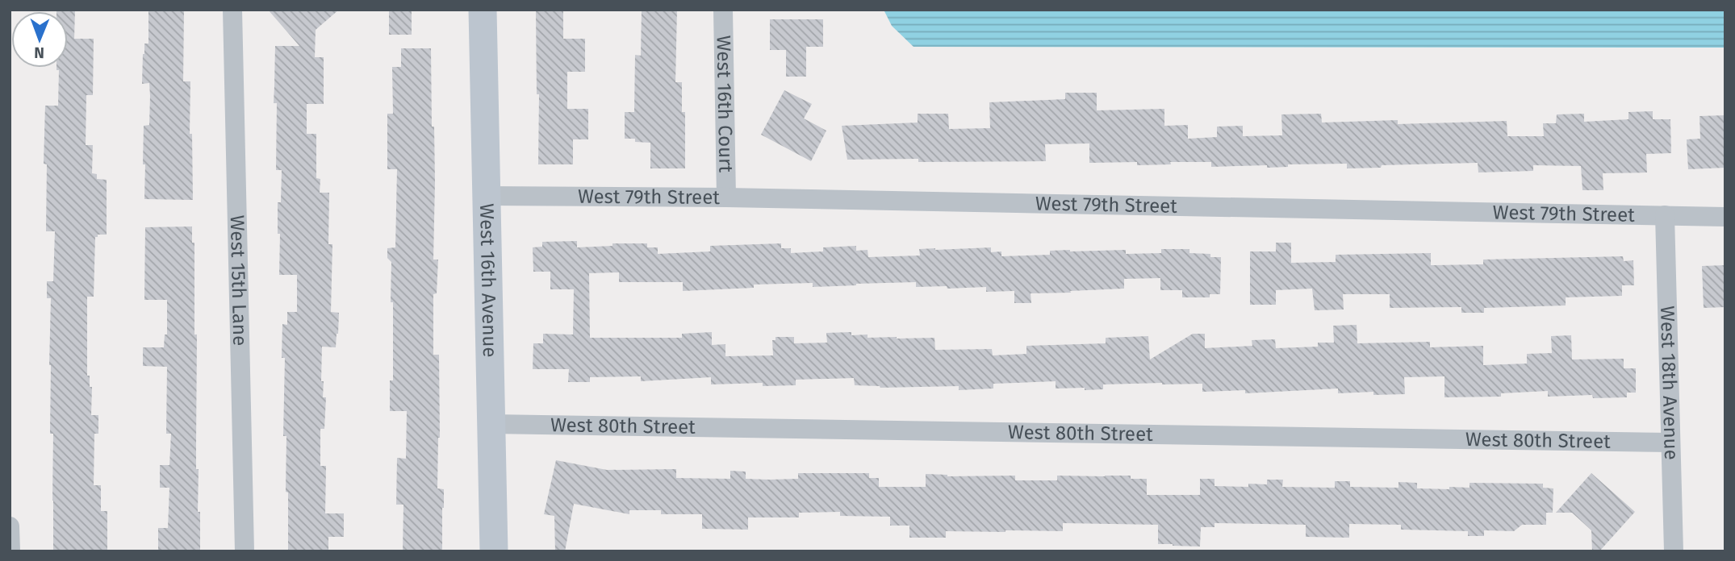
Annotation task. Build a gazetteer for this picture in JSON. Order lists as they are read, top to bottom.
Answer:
{
  "streets": {
    "street": [
      "West 16th Court",
      "West 79th Street",
      "West 15th Lane",
      "West 16th Avenue",
      "West 18th Avenue",
      "West 80th Street"
    ]
  },
  "crossings": [
    ["West 16th Court", "West 79th Street"],
    ["West 79th Street", "West 16th Avenue"],
    ["West 79th Street", "West 18th Avenue"],
    ["West 16th Avenue", "West 80th Street"],
    ["West 18th Avenue", "West 80th Street"]
  ],
  "north": "bottom"
}
